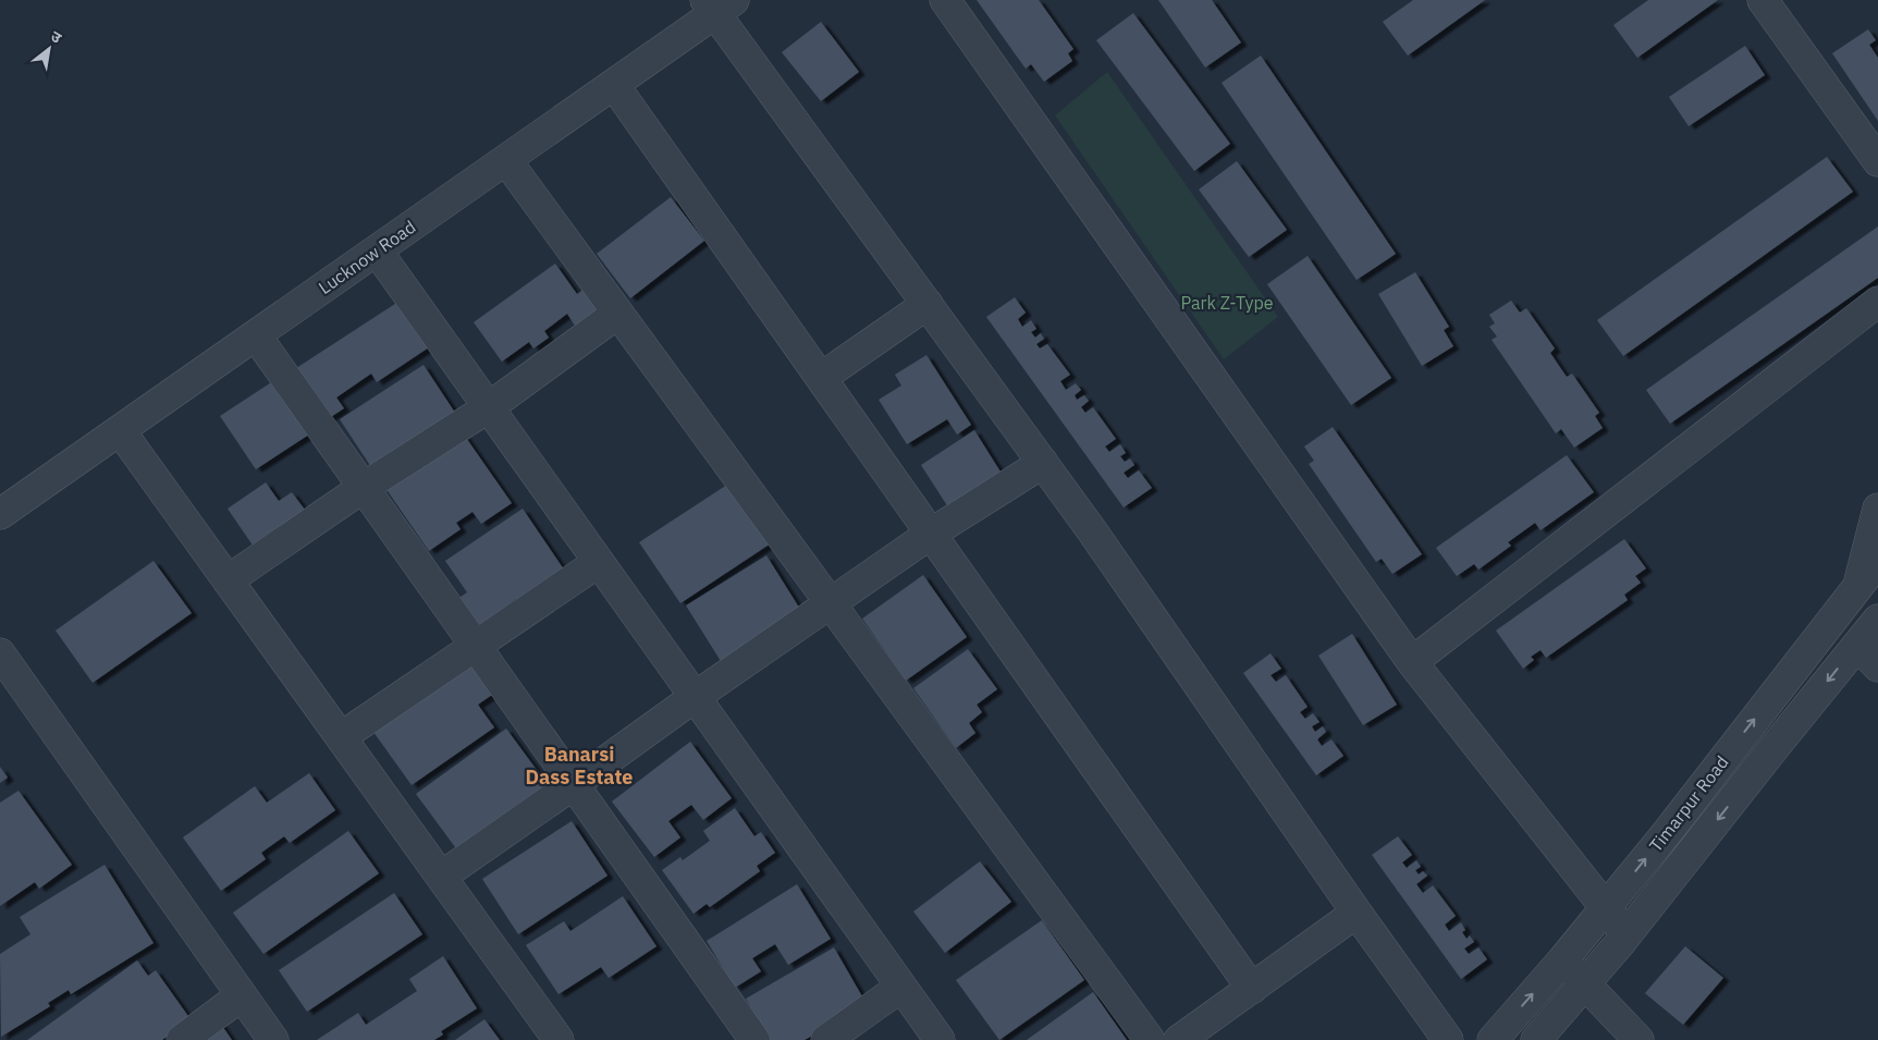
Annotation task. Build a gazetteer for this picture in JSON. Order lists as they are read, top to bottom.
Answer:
{
  "streets": {
    "street": ["Lucknow Road", "Timarpur Road"]
  },
  "districts": ["Banarsi Dass Estate"],
  "parks": ["Park Z-Type"],
  "north": "top right"
}
